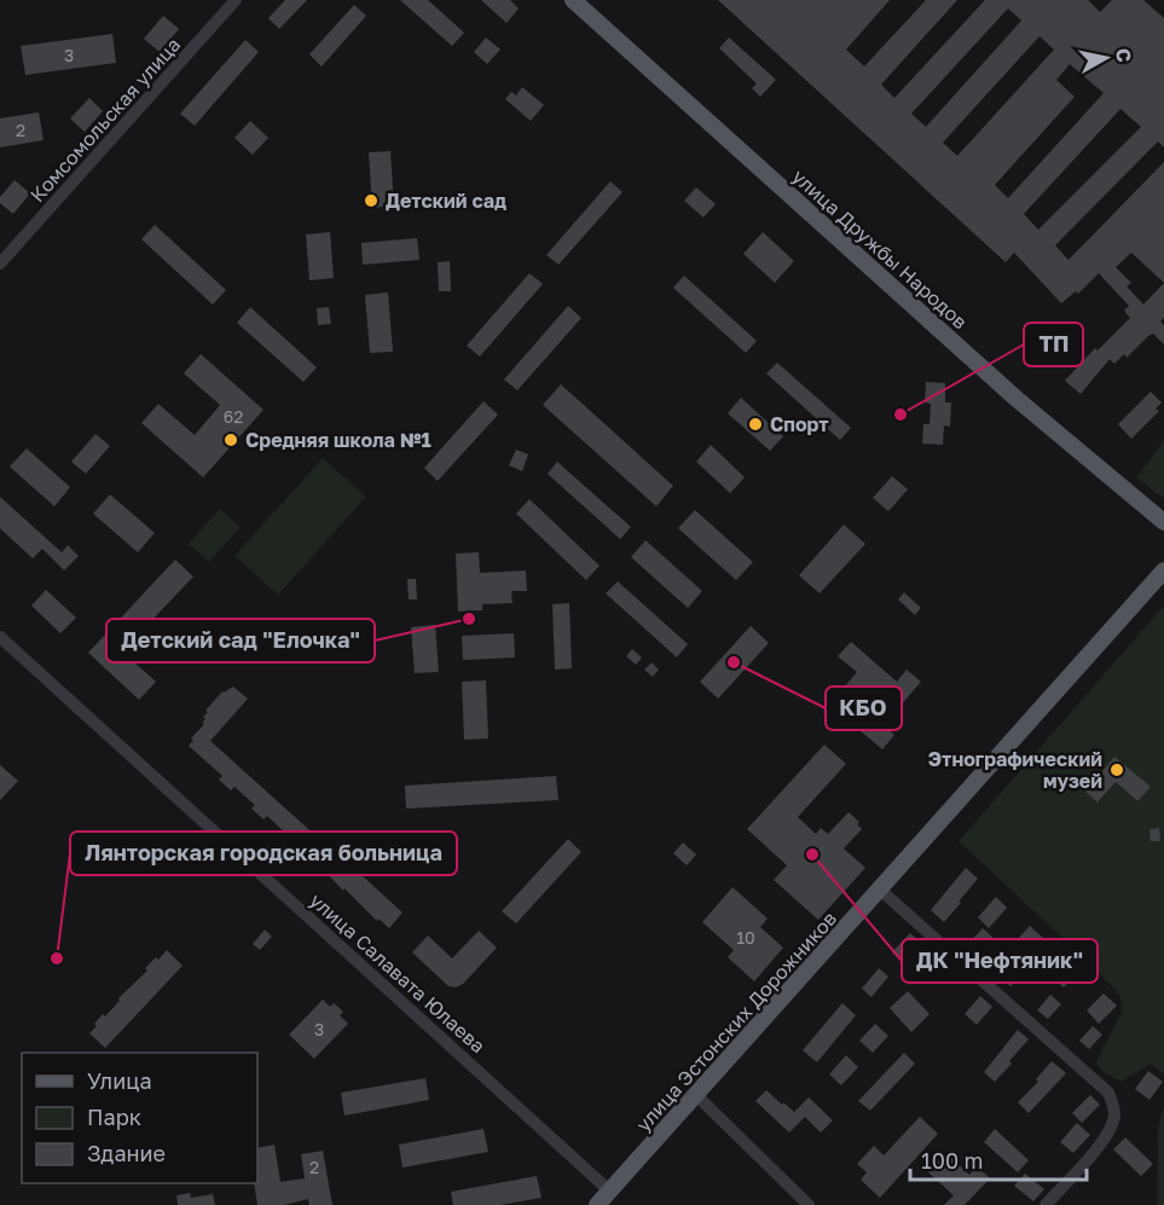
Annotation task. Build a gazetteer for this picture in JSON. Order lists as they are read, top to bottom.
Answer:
{
  "streets": {
    "main road": ["улица Дружбы Народов", "улица Эстонских Дорожников"],
    "street": ["Комсомольская улица", "улица Салавата Юлаева"]
  },
  "crossings": [
    ["улица Салавата Юлаева", "улица Эстонских Дорожников"]
  ],
  "places": [
    "Детский сад",
    "ТП",
    "Спорт",
    "Средняя школа №1",
    "Детский сад \"Елочка\"",
    "КБО",
    "Этнографический музей",
    "ДК \"Нефтяник\"",
    "Лянторская городская больница"
  ],
  "house_numbers": [
    "3",
    "2",
    "62",
    "10",
    "3",
    "2"
  ],
  "legend": ["Улица", "Парк", "Здание"],
  "scale_bar": "100 m",
  "north": "right"
}
